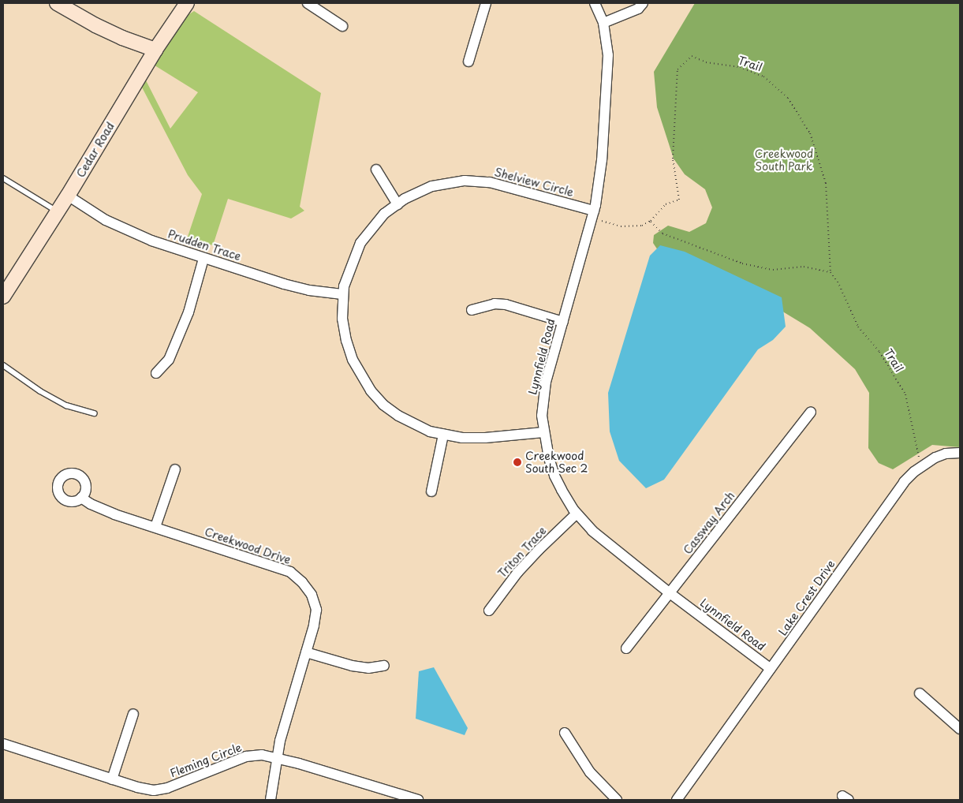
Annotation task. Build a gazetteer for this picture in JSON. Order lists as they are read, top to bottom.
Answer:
{
  "streets": {
    "street": [
      "Cedar Road",
      "Shelview Circle",
      "Prudden Trace",
      "Lynnfield Road",
      "Cassway Arch",
      "Creekwood Drive",
      "Triton Trace",
      "Lake Crest Drive",
      "Fleming Circle"
    ],
    "path": ["Trail"]
  },
  "crossings": [
    ["Trail", "Lake Crest Drive"],
    ["Cedar Road", "Prudden Trace"],
    ["Shelview Circle", "Prudden Trace"],
    ["Shelview Circle", "Lynnfield Road"],
    ["Lynnfield Road", "Cassway Arch"],
    ["Lynnfield Road", "Triton Trace"],
    ["Lynnfield Road", "Lake Crest Drive"],
    ["Creekwood Drive", "Fleming Circle"]
  ],
  "parks": ["Creekwood South Park"],
  "places": ["Creekwood South Sec 2"]
}
